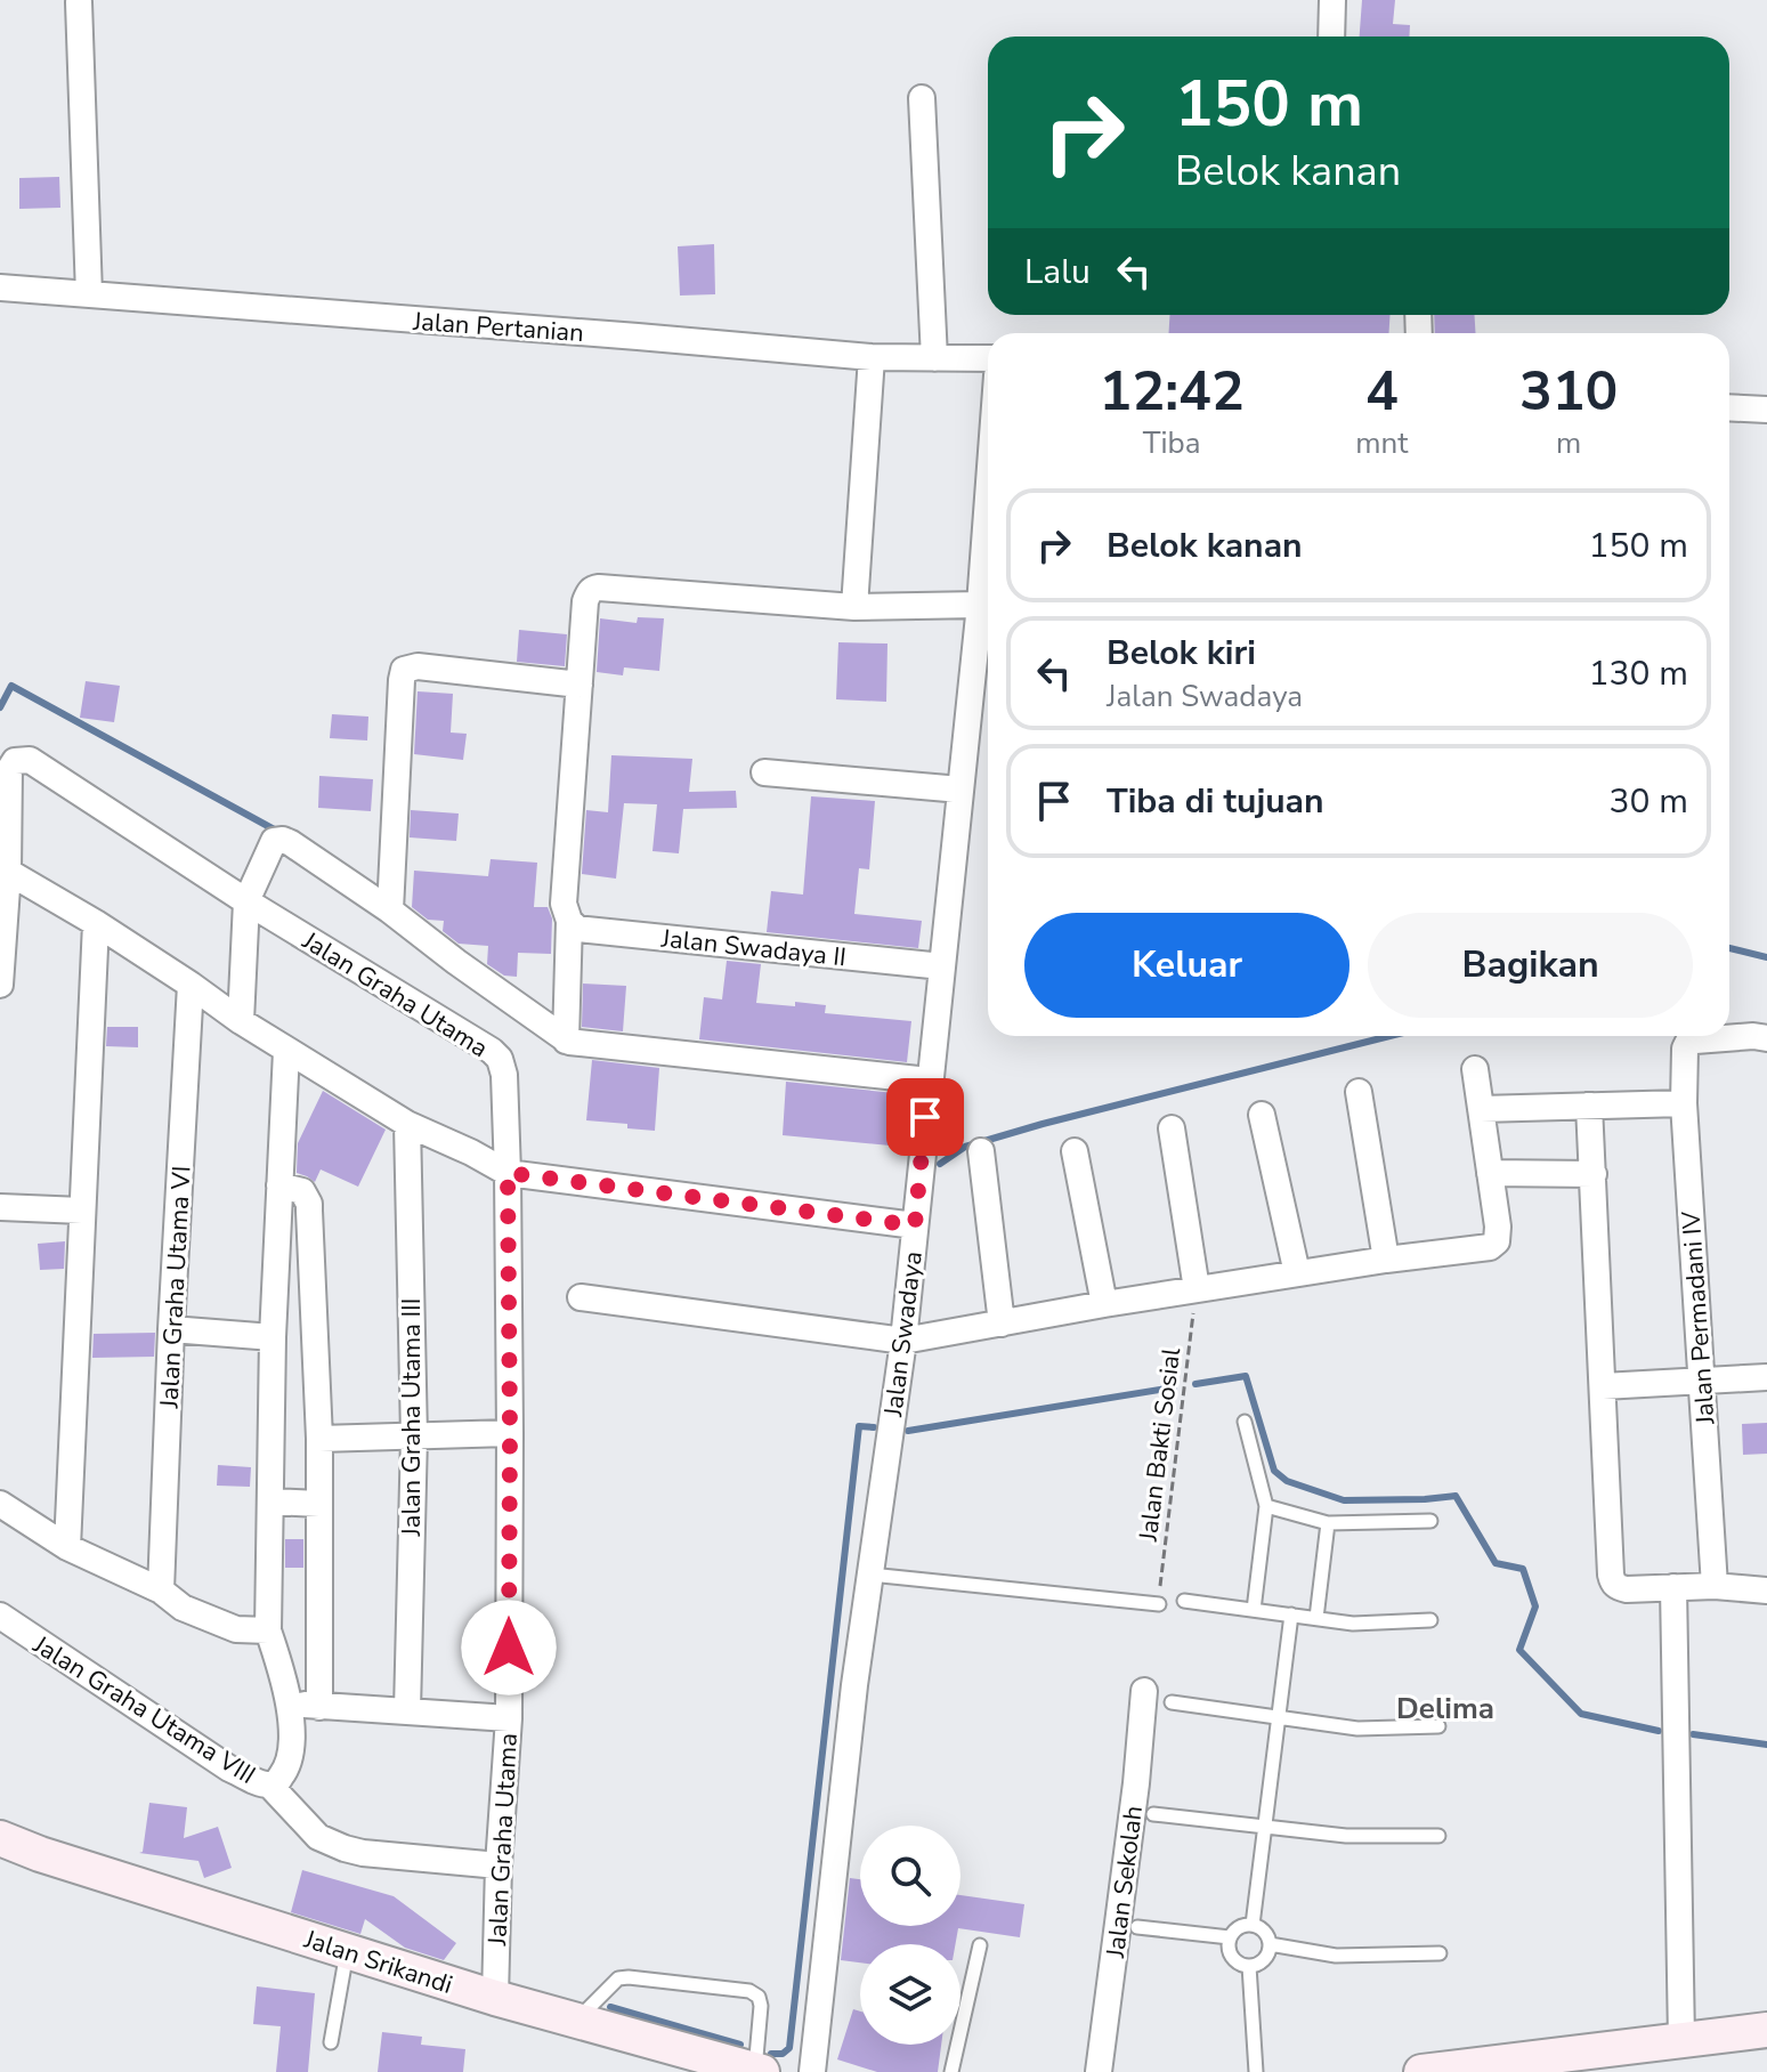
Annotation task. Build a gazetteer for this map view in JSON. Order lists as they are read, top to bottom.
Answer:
{
  "streets": {
    "main road": ["Jalan Srikandi"],
    "street": [
      "Jalan Pertanian",
      "Jalan Swadaya II",
      "Jalan Graha Utama",
      "Jalan Graha Utama VI",
      "Jalan Permadani IV",
      "Jalan Swadaya",
      "Jalan Graha Utama III",
      "Jalan Graha Utama VIII",
      "Jalan Sekolah"
    ],
    "path": ["Jalan Bakti Sosial"]
  },
  "crossings": [
    ["Jalan Swadaya II", "Jalan Swadaya"],
    ["Jalan Graha Utama", "Jalan Srikandi"]
  ],
  "districts": ["Delima"],
  "page": {
    "turn": ["150 m", "Belok kanan"],
    "then": "Lalu",
    "eta": [
      "12:42",
      "Tiba",
      "4",
      "mnt",
      "310",
      "m"
    ],
    "list": [
      {
        "name": "Belok kanan",
        "value": "150 m"
      },
      {
        "name": "Belok kiri",
        "note": "Jalan Swadaya",
        "value": "130 m"
      },
      {
        "name": "Tiba di tujuan",
        "value": "30 m"
      }
    ],
    "buttons": ["Keluar", "Bagikan"]
  }
}
